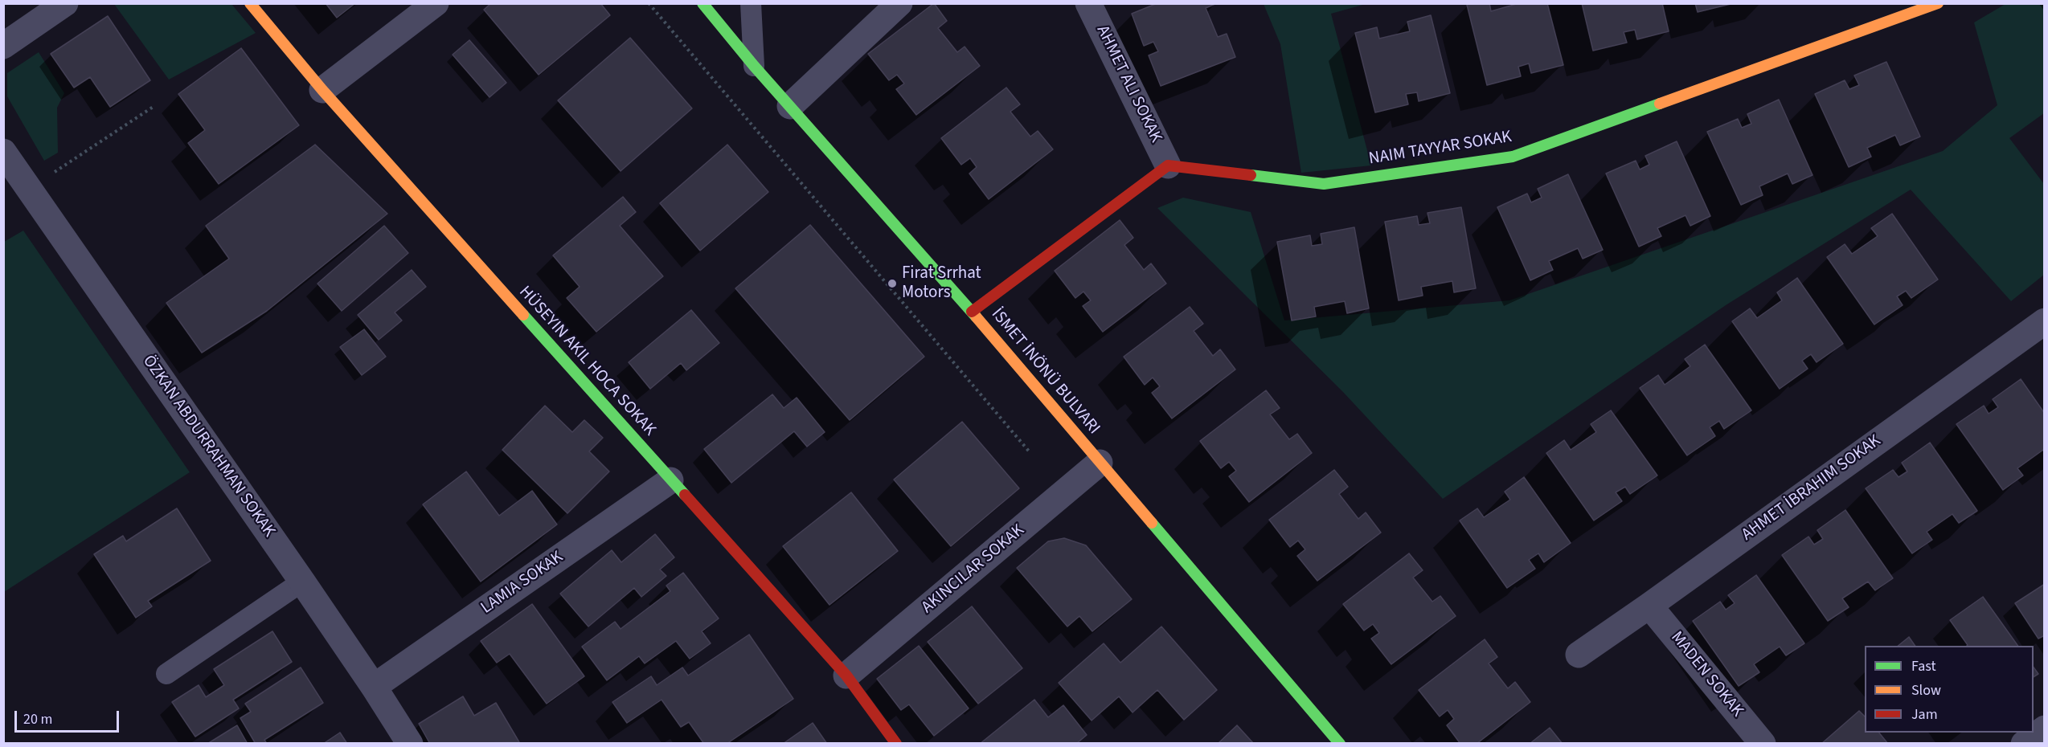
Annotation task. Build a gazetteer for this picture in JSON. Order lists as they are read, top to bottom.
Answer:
{
  "streets": {
    "street": [
      "AHMET ALI SOKAK",
      "NAIM TAYYAR SOKAK",
      "ÖZKAN ABDURRAHMAN SOKAK",
      "AHMET İBRAHIM SOKAK",
      "LAMIA SOKAK",
      "MADEN SOKAK"
    ]
  },
  "crossings": [
    ["AHMET ALI SOKAK", "NAIM TAYYAR SOKAK"],
    ["ÖZKAN ABDURRAHMAN SOKAK", "LAMIA SOKAK"],
    ["AHMET İBRAHIM SOKAK", "MADEN SOKAK"]
  ],
  "places": ["Firat Srrhat Motors"],
  "legend": ["Fast", "Slow", "Jam"],
  "scale_bar": "20 m"
}
